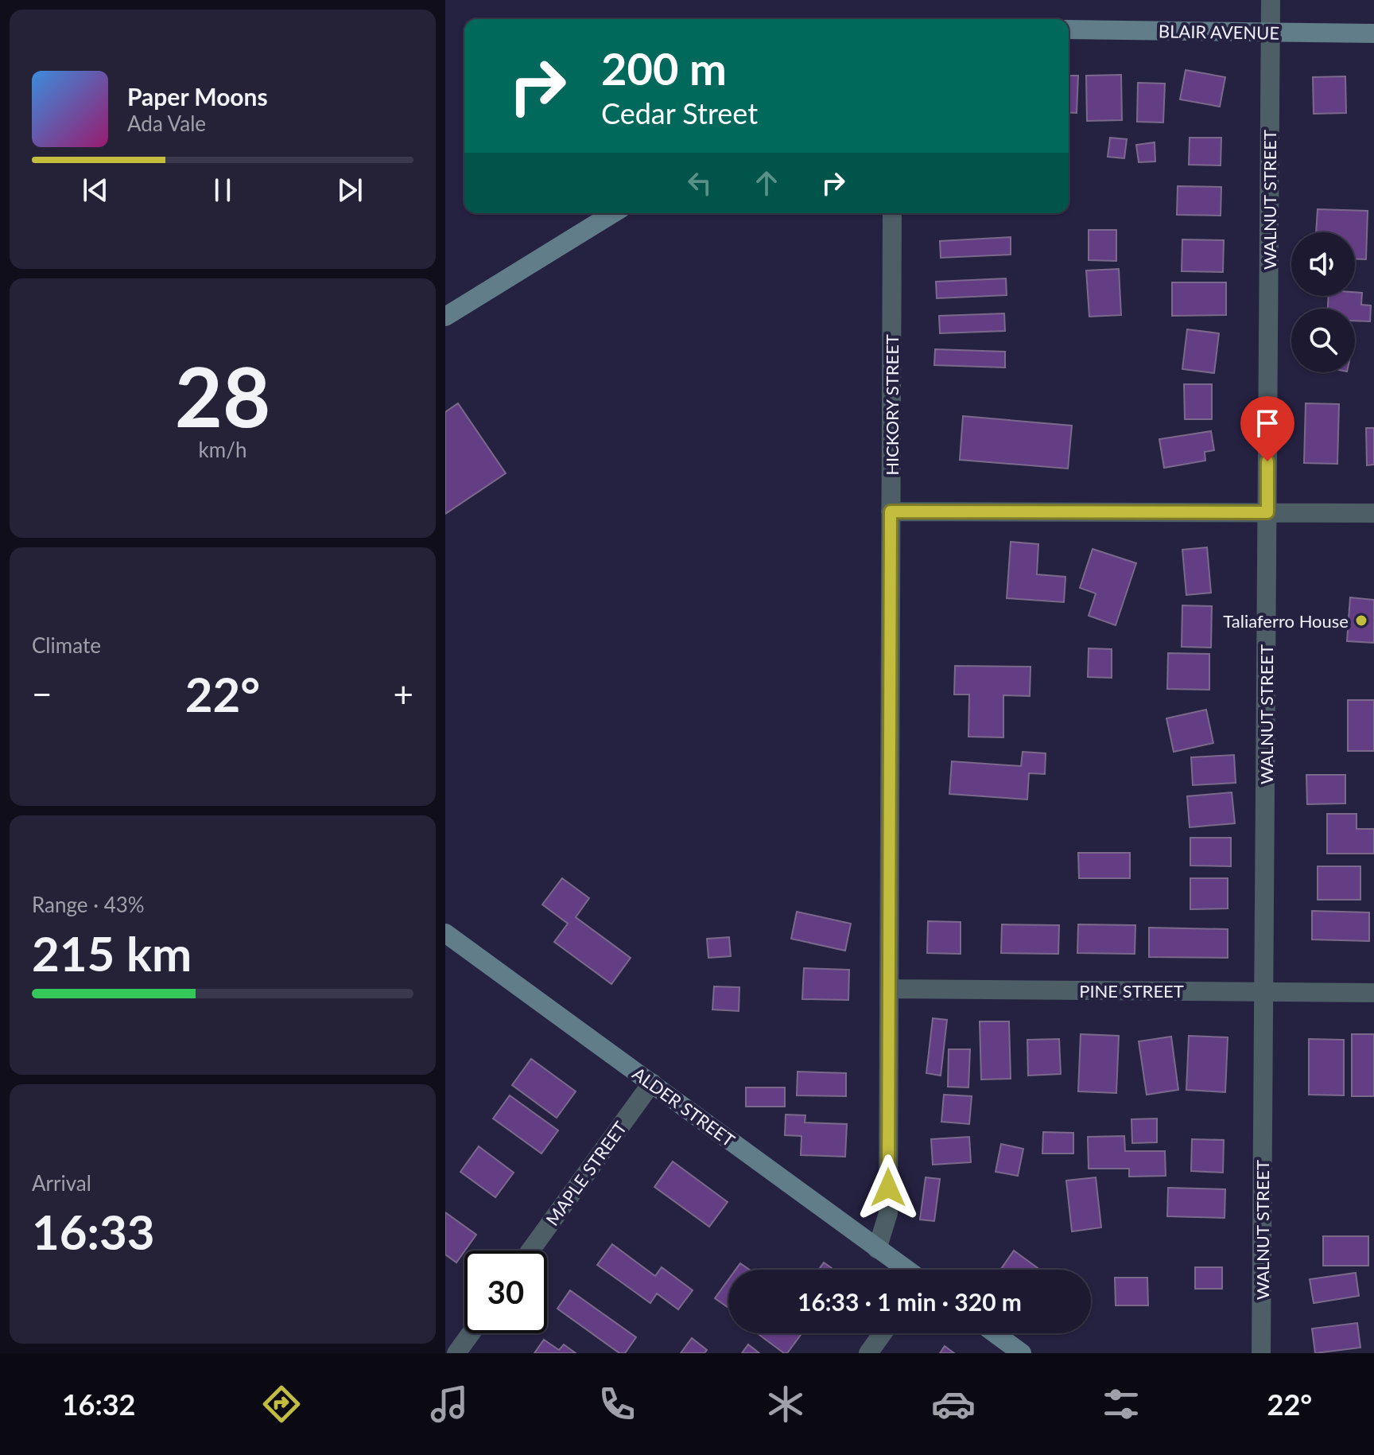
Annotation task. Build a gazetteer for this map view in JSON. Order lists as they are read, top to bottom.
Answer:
{
  "streets": {
    "street": [
      "BLAIR AVENUE",
      "WALNUT STREET",
      "HICKORY STREET",
      "PINE STREET",
      "ALDER STREET",
      "MAPLE STREET"
    ]
  },
  "crossings": [
    ["BLAIR AVENUE", "WALNUT STREET"],
    ["WALNUT STREET", "PINE STREET"],
    ["HICKORY STREET", "PINE STREET"],
    ["HICKORY STREET", "ALDER STREET"],
    ["ALDER STREET", "MAPLE STREET"]
  ],
  "places": ["Taliaferro House"],
  "page": {
    "turn": ["200 m", "Cedar Street"],
    "song": ["Paper Moons", "Ada Vale"],
    "tile": [
      ["28", "km/h"],
      "Climate",
      ["Range · 43%", "215 km"],
      ["Arrival", "16:33"]
    ],
    "heat": ["−", "22°", "+"],
    "limit": "30",
    "trip": "16:33 · 1 min · 320 m",
    "tabs": ["16:32", "22°"]
  }
}
